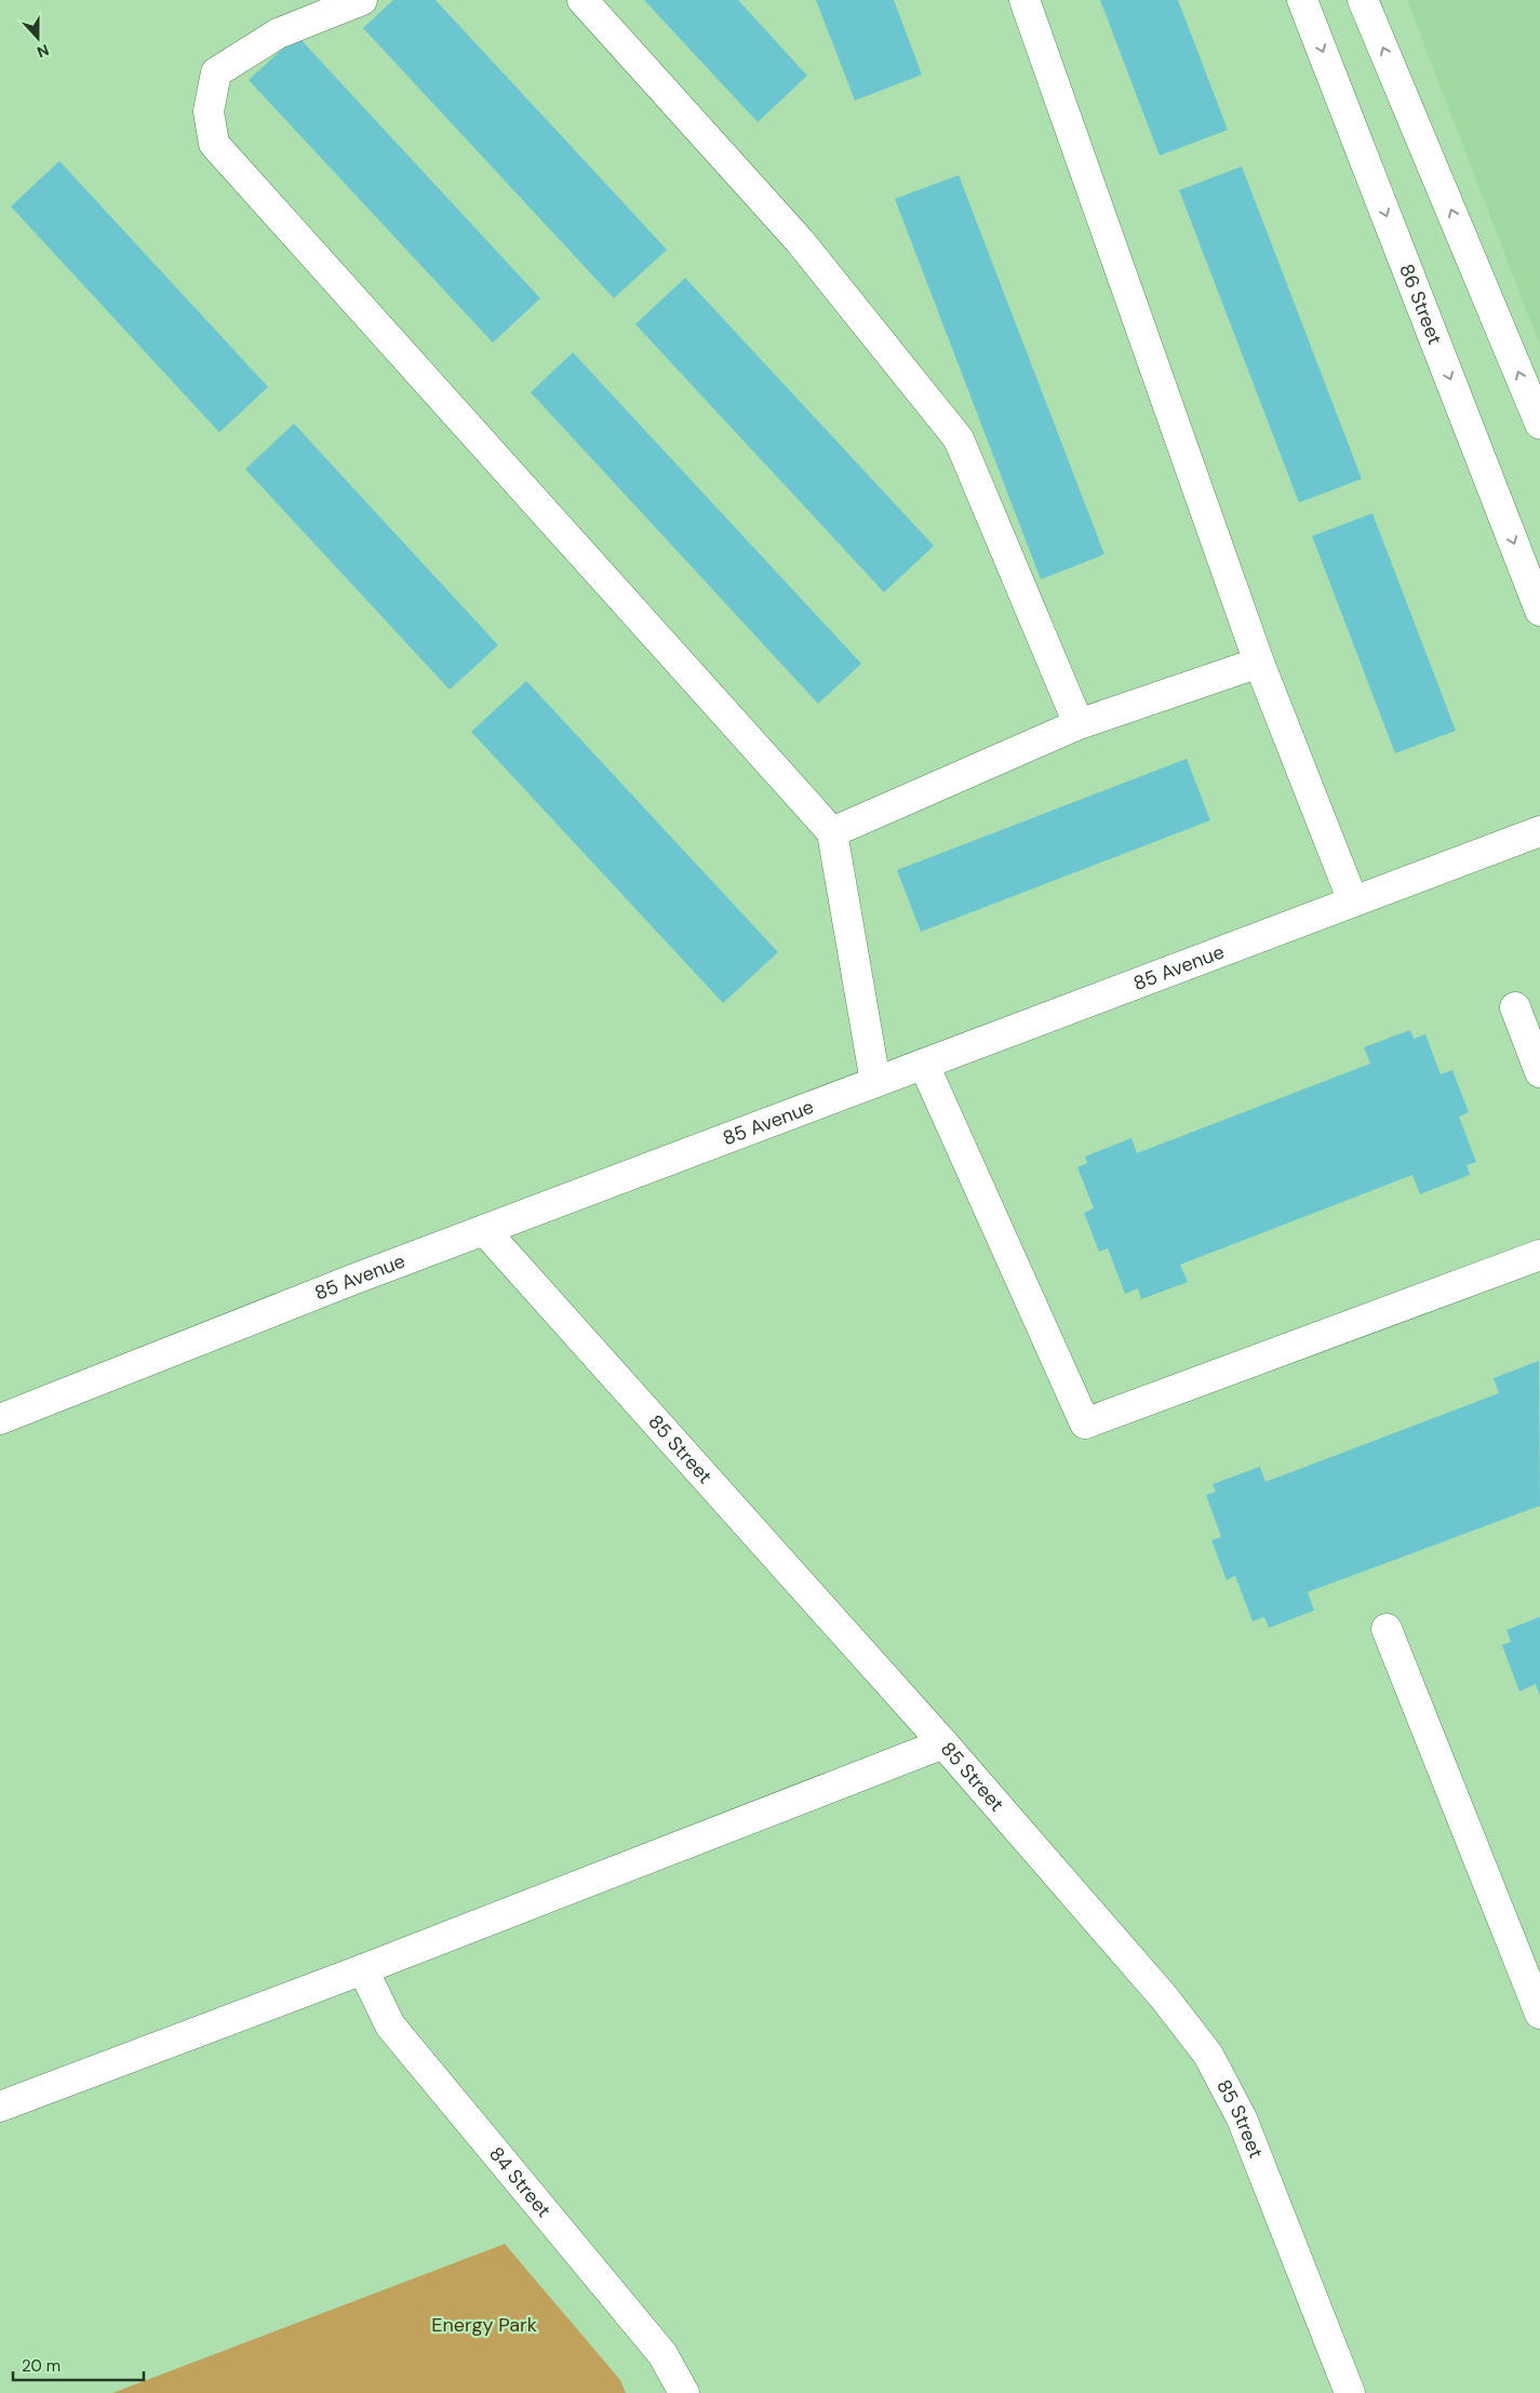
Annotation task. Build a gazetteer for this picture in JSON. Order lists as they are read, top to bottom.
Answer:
{
  "streets": {
    "street": [
      "86 Street",
      "85 Avenue",
      "85 Street",
      "84 Street"
    ]
  },
  "crossings": [
    ["85 Avenue", "85 Street"]
  ],
  "parks": ["Energy Park"],
  "scale_bar": "20 m",
  "north": "bottom"
}
